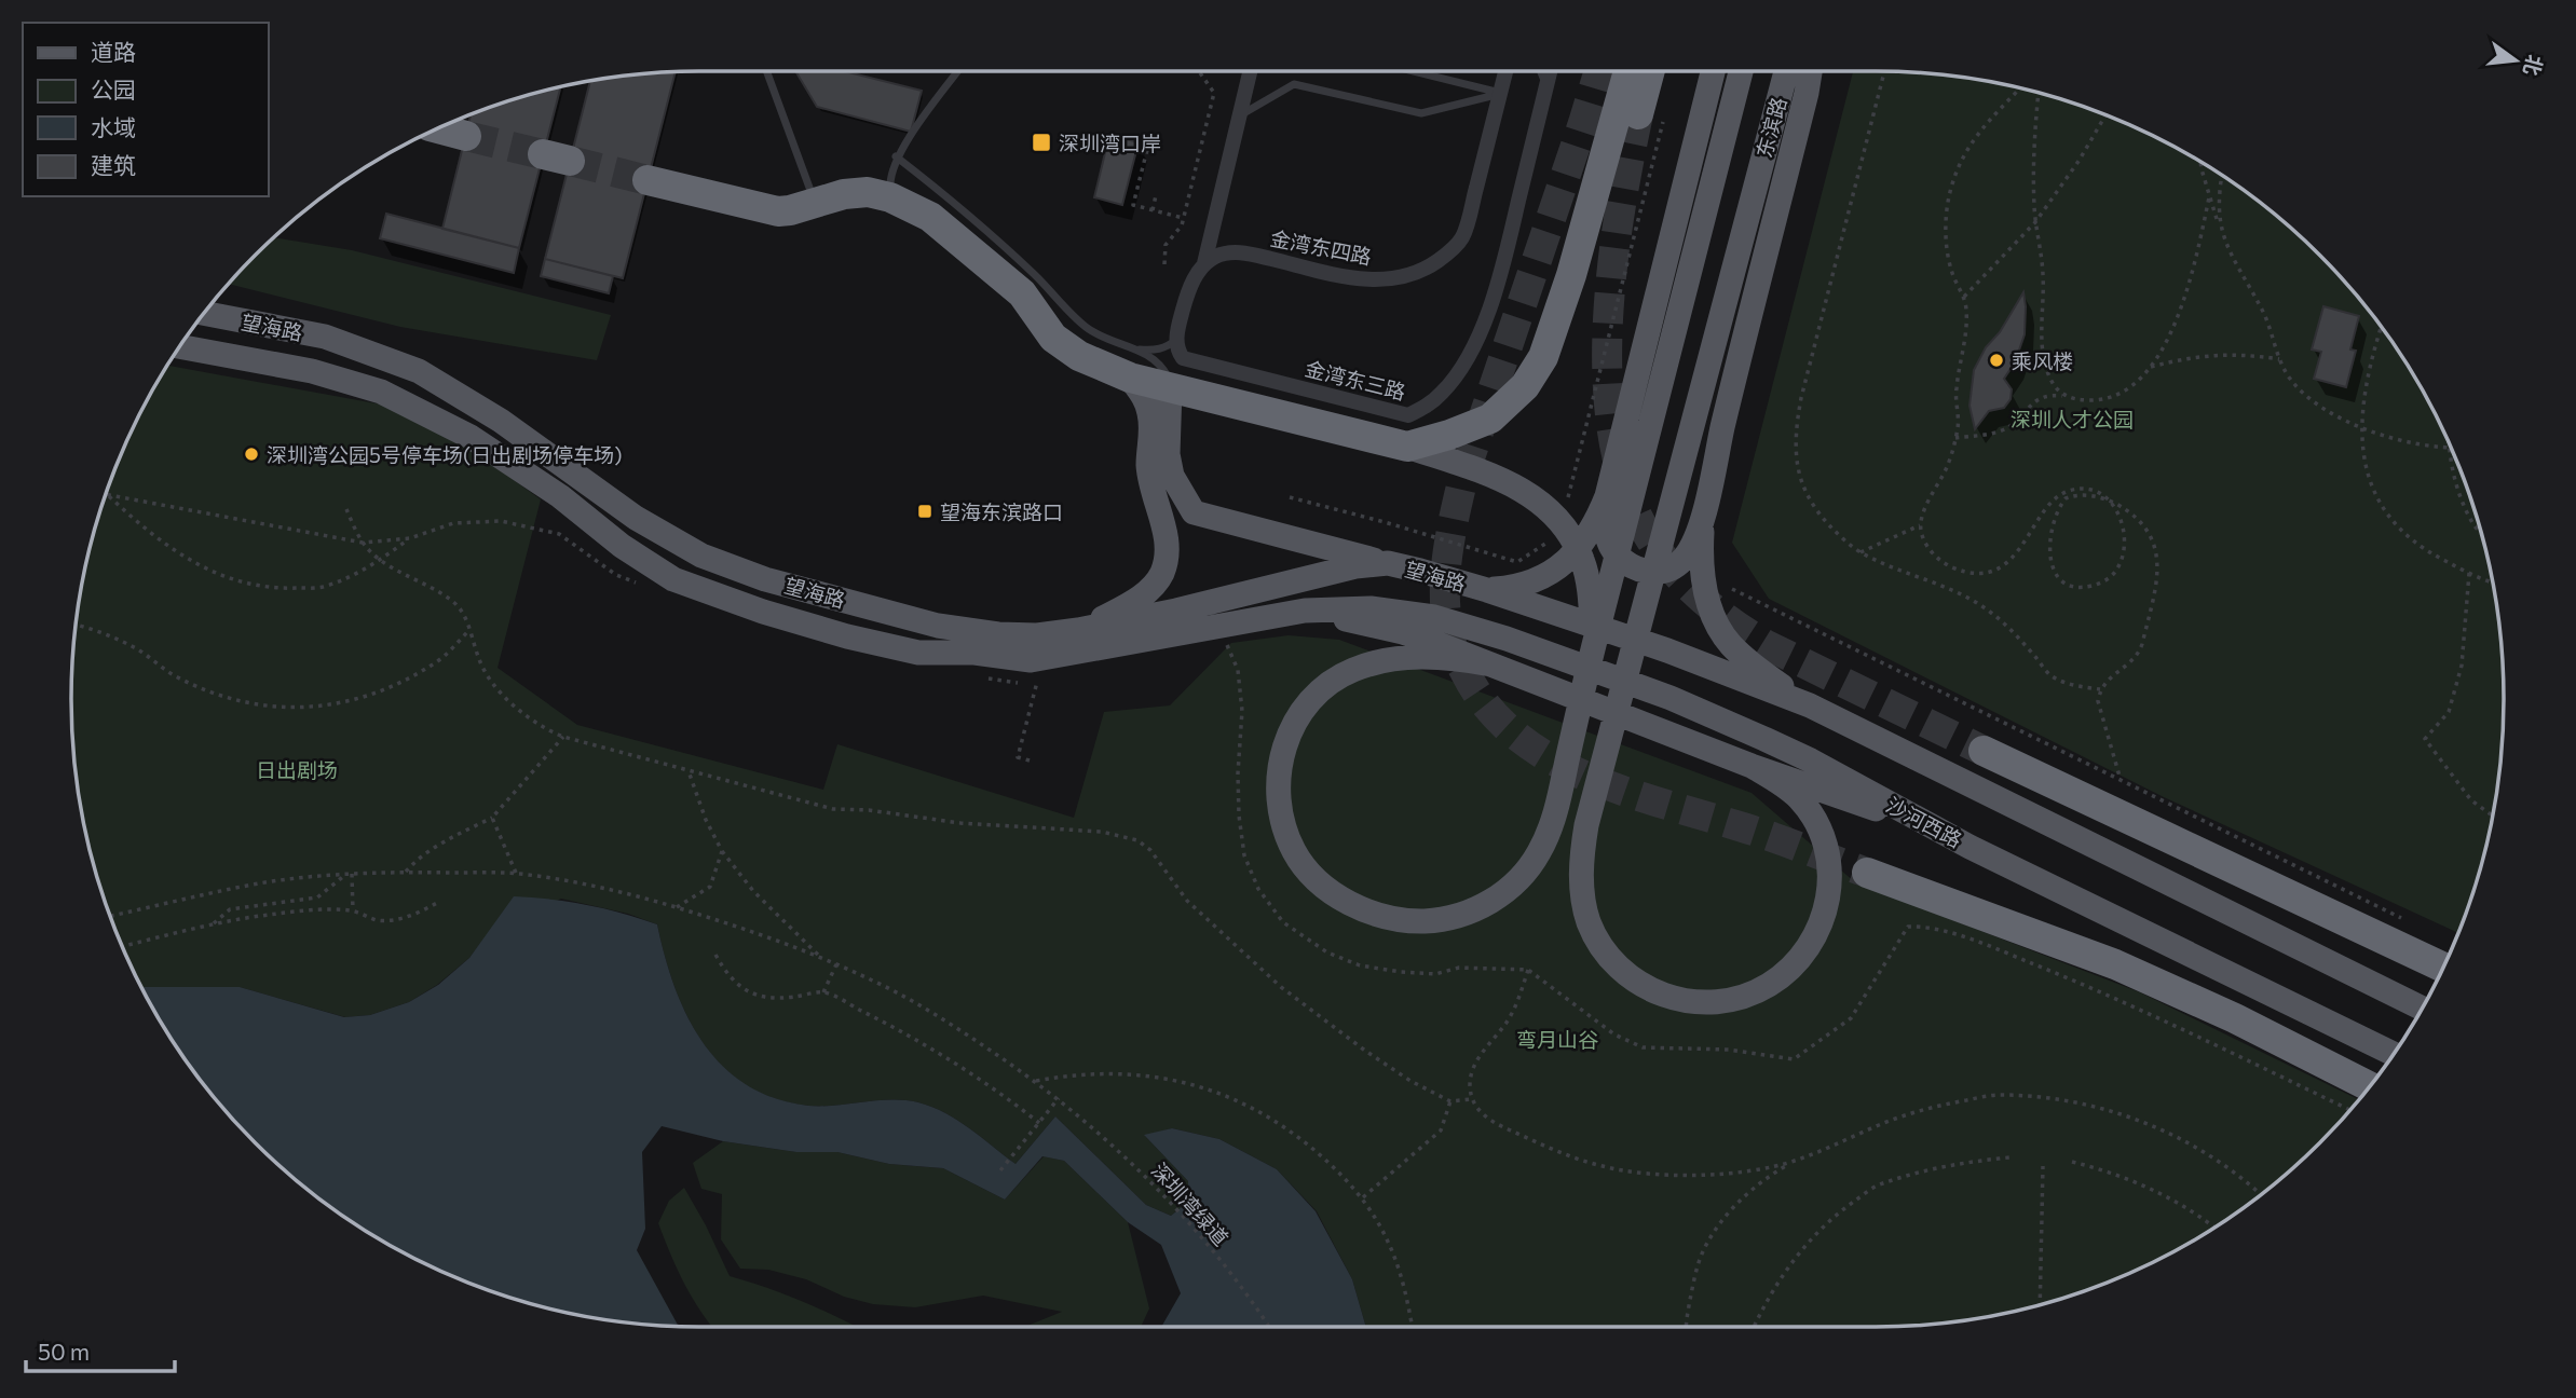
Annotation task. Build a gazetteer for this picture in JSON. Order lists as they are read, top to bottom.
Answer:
{
  "streets": {
    "main road": ["东滨路", "望海路", "沙河西路"],
    "street": ["金湾东四路", "金湾东三路"],
    "path": ["深圳湾绿道"]
  },
  "crossings": [
    ["望海路", "沙河西路"]
  ],
  "parks": ["深圳人才公园", "日出剧场", "弯月山谷"],
  "places": {
    "transit": ["深圳湾口岸", "望海东滨路口"],
    "other": ["乘风楼", "深圳湾公园5号停车场(日出剧场停车场)"]
  },
  "legend": [
    "道路",
    "公园",
    "水域",
    "建筑"
  ],
  "scale_bar": "50 m",
  "north": "right"
}
